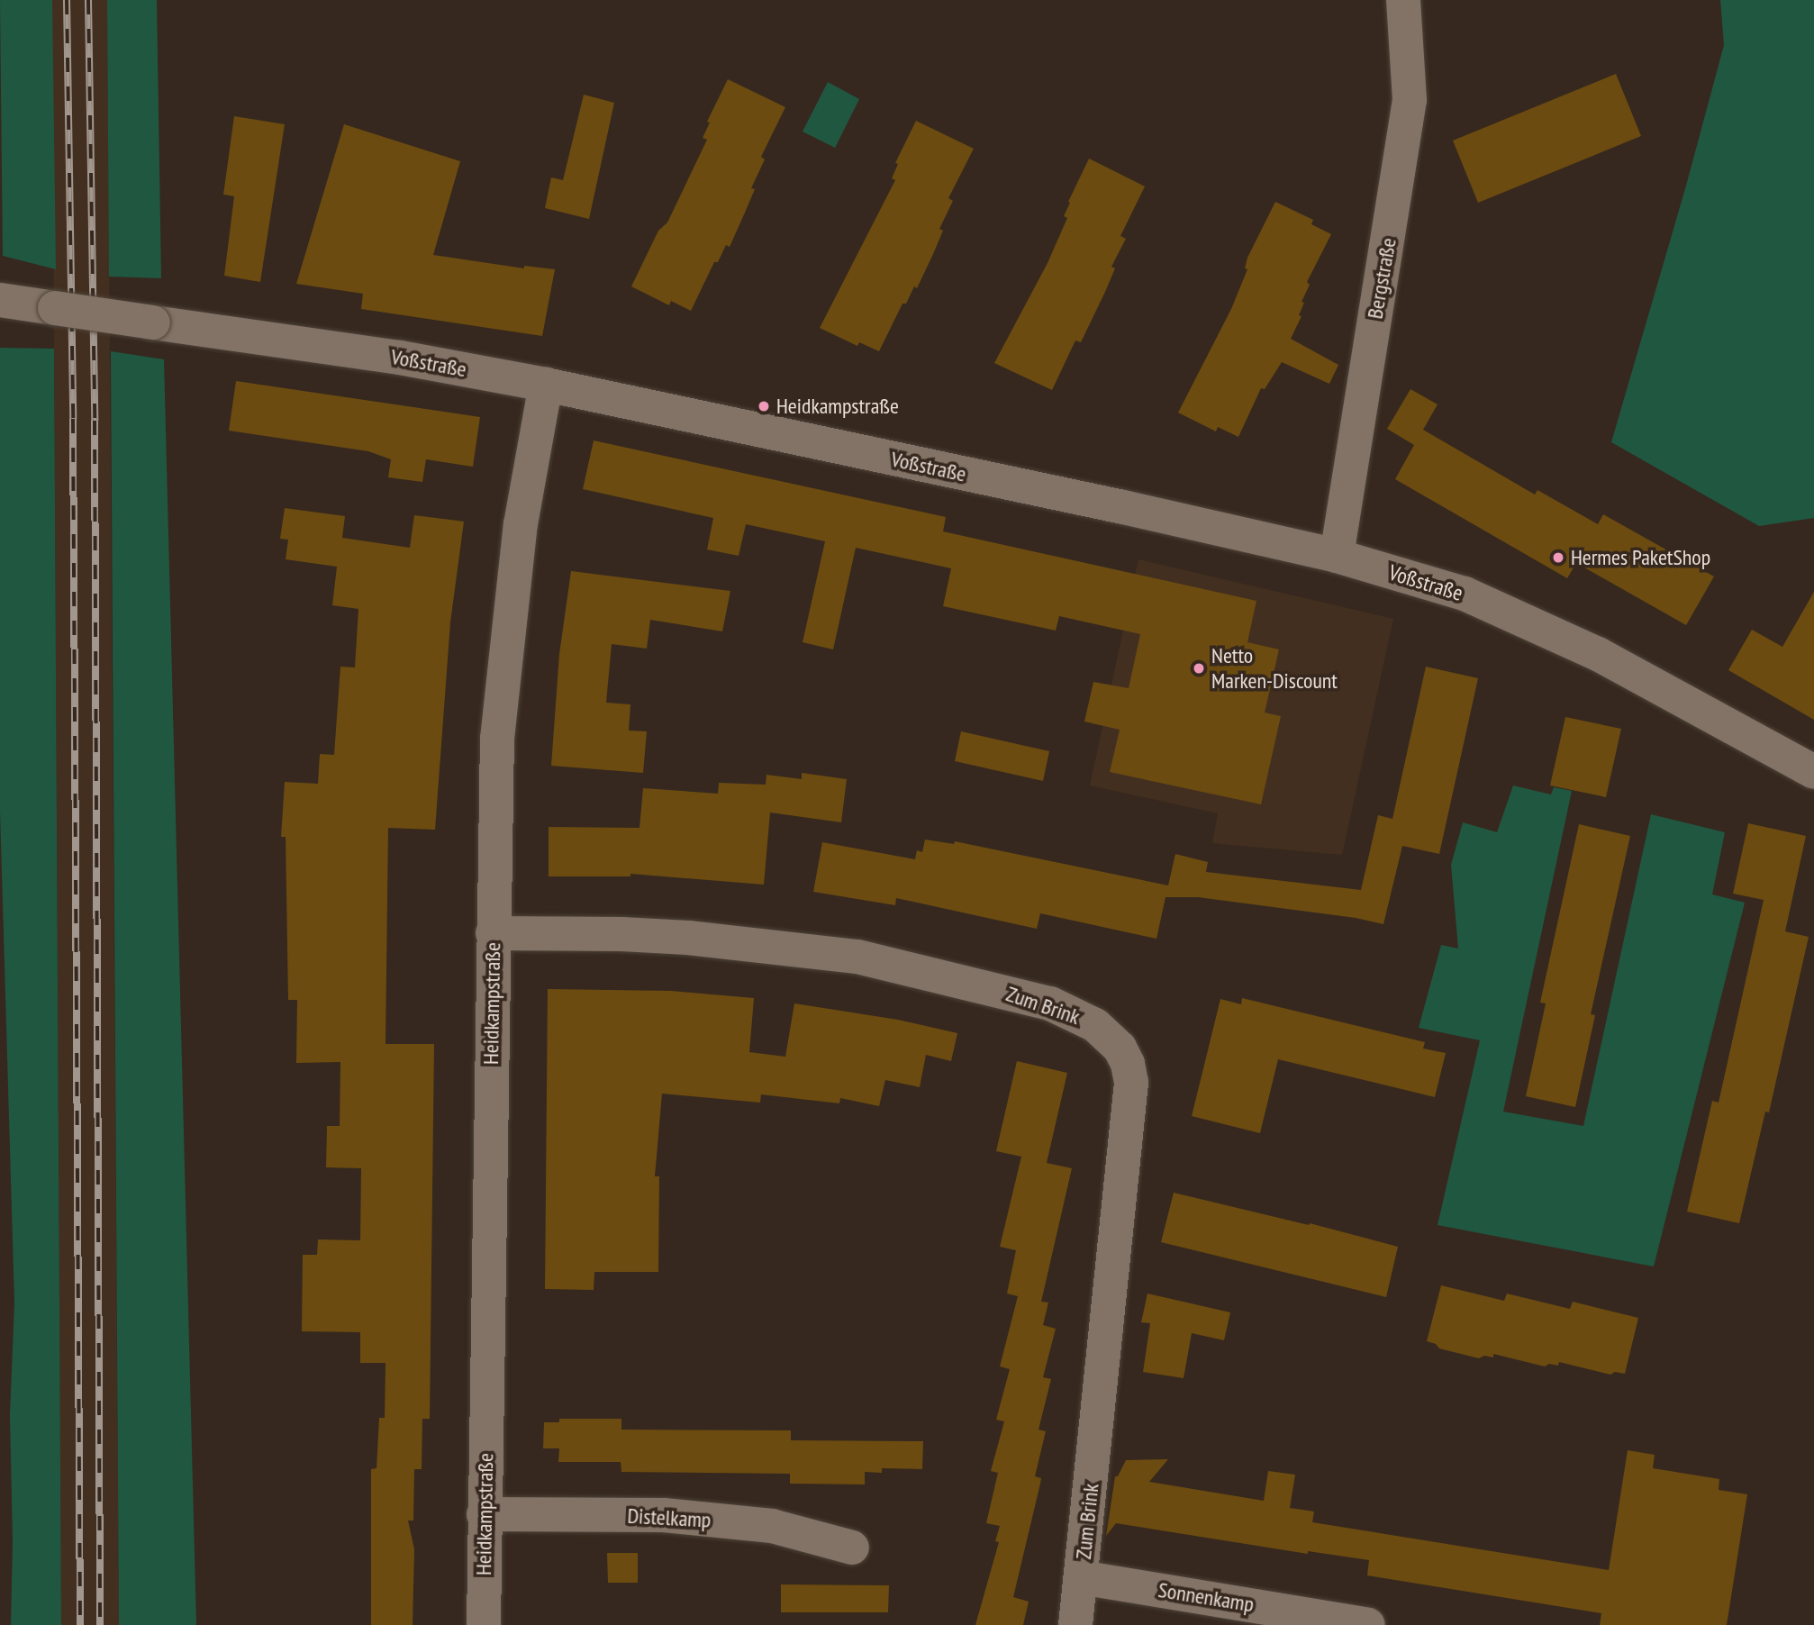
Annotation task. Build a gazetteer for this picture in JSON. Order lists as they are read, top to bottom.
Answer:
{
  "streets": {
    "street": [
      "Bergstraße",
      "Voßstraße",
      "Heidkampstraße",
      "Zum Brink",
      "Distelkamp",
      "Sonnenkamp"
    ]
  },
  "crossings": [
    ["Bergstraße", "Voßstraße"],
    ["Voßstraße", "Heidkampstraße"],
    ["Heidkampstraße", "Zum Brink"],
    ["Heidkampstraße", "Distelkamp"],
    ["Zum Brink", "Sonnenkamp"]
  ],
  "places": ["Heidkampstraße", "Hermes PaketShop", "Netto Marken-Discount"]
}
